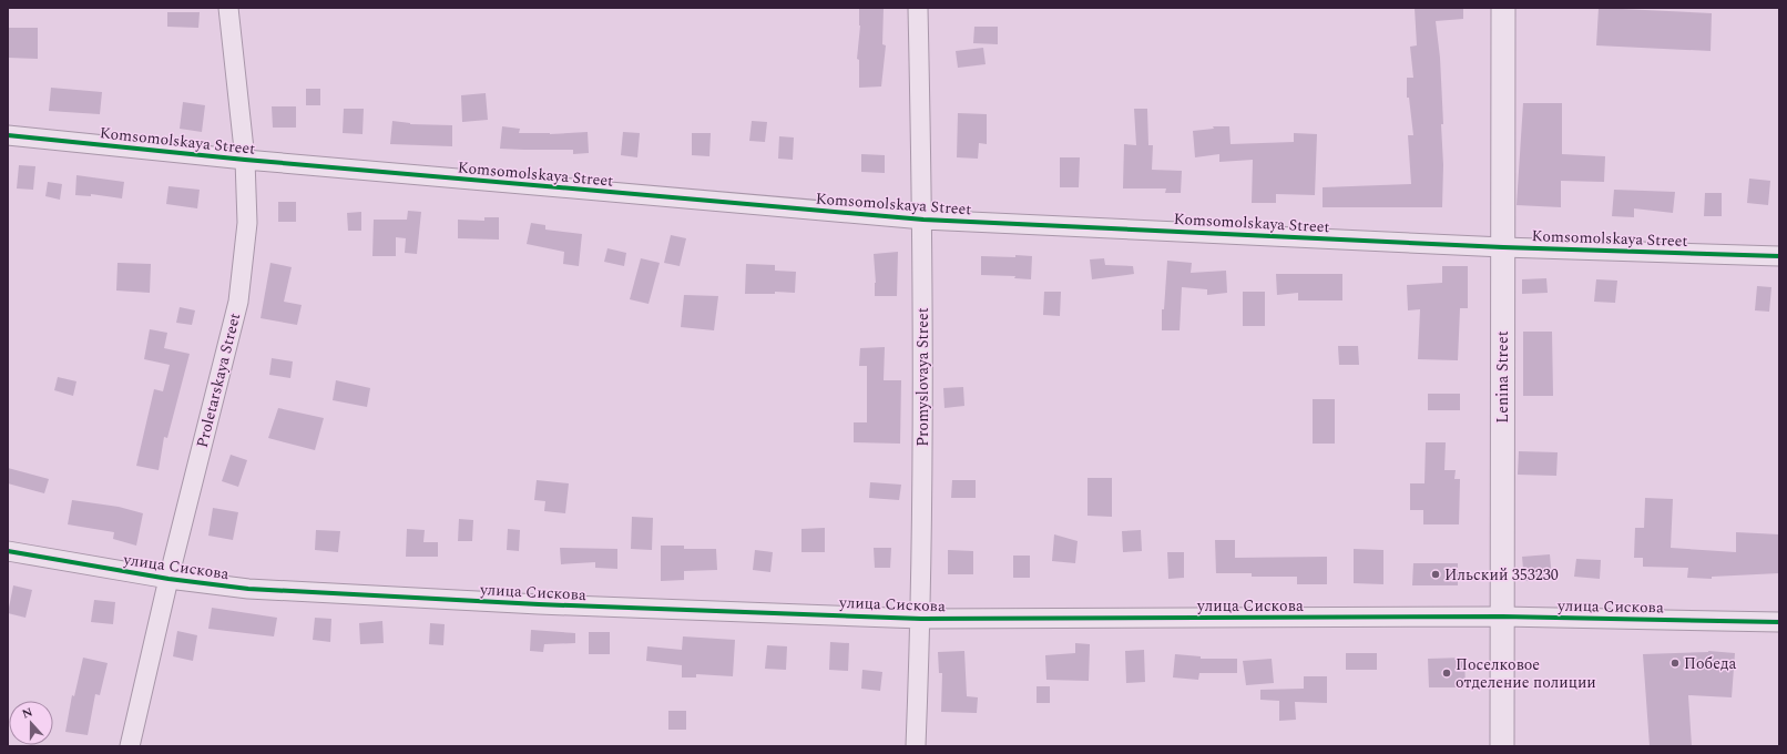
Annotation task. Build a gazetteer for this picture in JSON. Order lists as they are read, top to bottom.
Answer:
{
  "streets": {
    "street": [
      "Komsomolskaya Street",
      "Promyslovaya Street",
      "Lenina Street",
      "Proletarskaya Street",
      "улица Сискова"
    ]
  },
  "crossings": [
    ["Komsomolskaya Street", "Promyslovaya Street"],
    ["Komsomolskaya Street", "Lenina Street"],
    ["Komsomolskaya Street", "Proletarskaya Street"],
    ["Promyslovaya Street", "улица Сискова"],
    ["Lenina Street", "улица Сискова"],
    ["Proletarskaya Street", "улица Сискова"]
  ],
  "places": ["Ильский 353230", "Победа", "Поселковое отделение полиции"],
  "north": "top"
}
